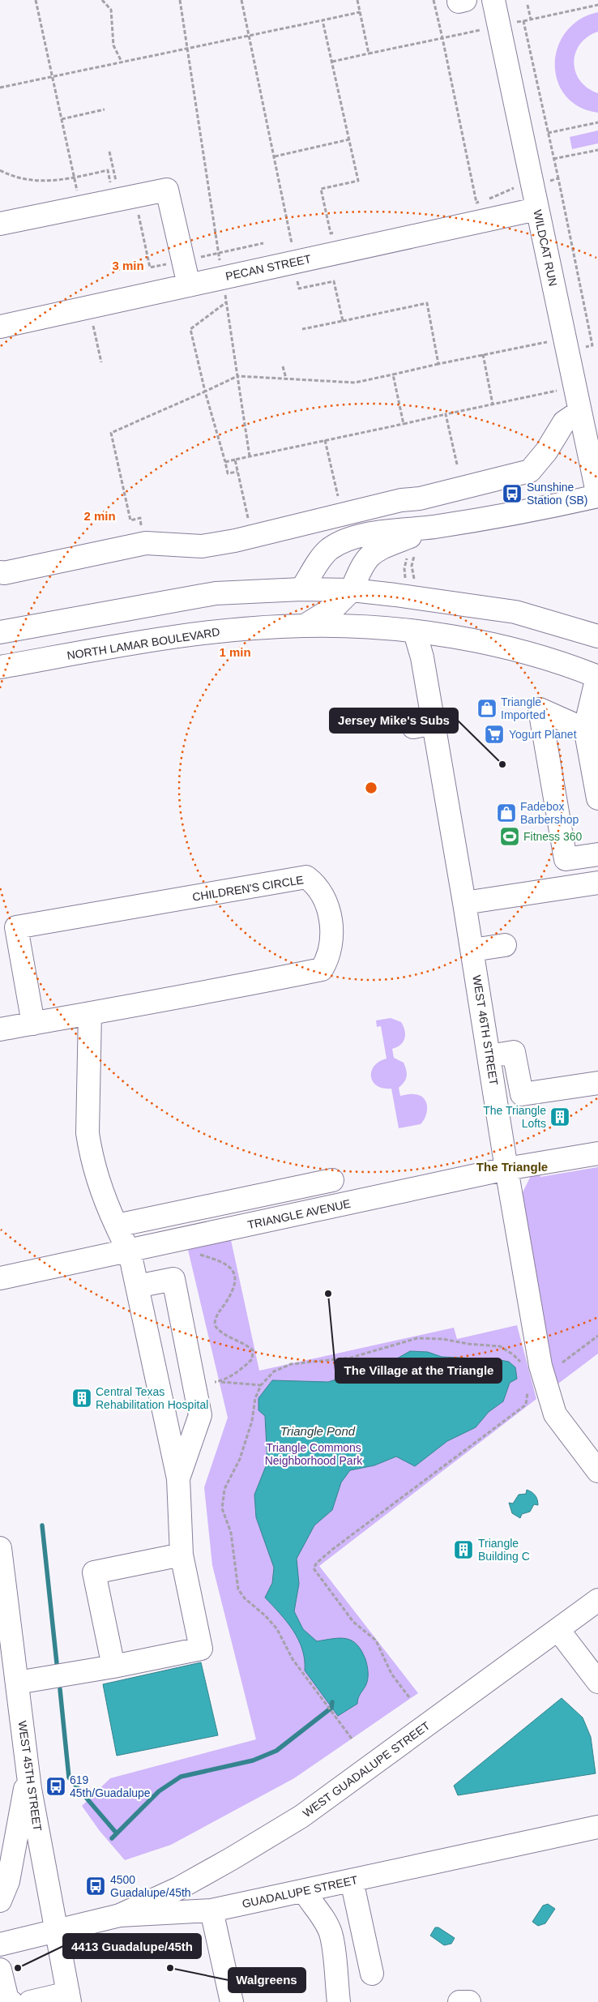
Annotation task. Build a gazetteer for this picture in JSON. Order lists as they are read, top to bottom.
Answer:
{
  "streets": {
    "main road": [
      "WILDCAT RUN",
      "PECAN STREET",
      "NORTH LAMAR BOULEVARD",
      "CHILDREN'S CIRCLE",
      "WEST 46TH STREET",
      "TRIANGLE AVENUE",
      "WEST GUADALUPE STREET",
      "WEST 45TH STREET",
      "GUADALUPE STREET"
    ]
  },
  "crossings": [
    ["WILDCAT RUN", "PECAN STREET"],
    ["NORTH LAMAR BOULEVARD", "WEST 46TH STREET"],
    ["WEST 46TH STREET", "TRIANGLE AVENUE"],
    ["WEST GUADALUPE STREET", "GUADALUPE STREET"],
    ["WEST 45TH STREET", "GUADALUPE STREET"]
  ],
  "districts": ["The Triangle"],
  "water": ["Triangle Pond"],
  "parks": ["Triangle Commons Neighborhood Park"],
  "places": {
    "bus stop": ["Sunshine Station (SB)", "619 45th/Guadalupe", "4500 Guadalupe/45th"],
    "shop": ["Triangle Imported", "Fadebox Barbershop"],
    "supermarket": ["Yogurt Planet"],
    "other": [
      "Jersey Mike's Subs",
      "The Village at the Triangle",
      "4413 Guadalupe/45th",
      "Walgreens"
    ],
    "sports": ["Fitness 360"],
    "building": ["The Triangle Lofts", "Central Texas Rehabilitation Hospital", "Triangle Building C"]
  },
  "rings": ["3 min", "2 min", "1 min"]
}
